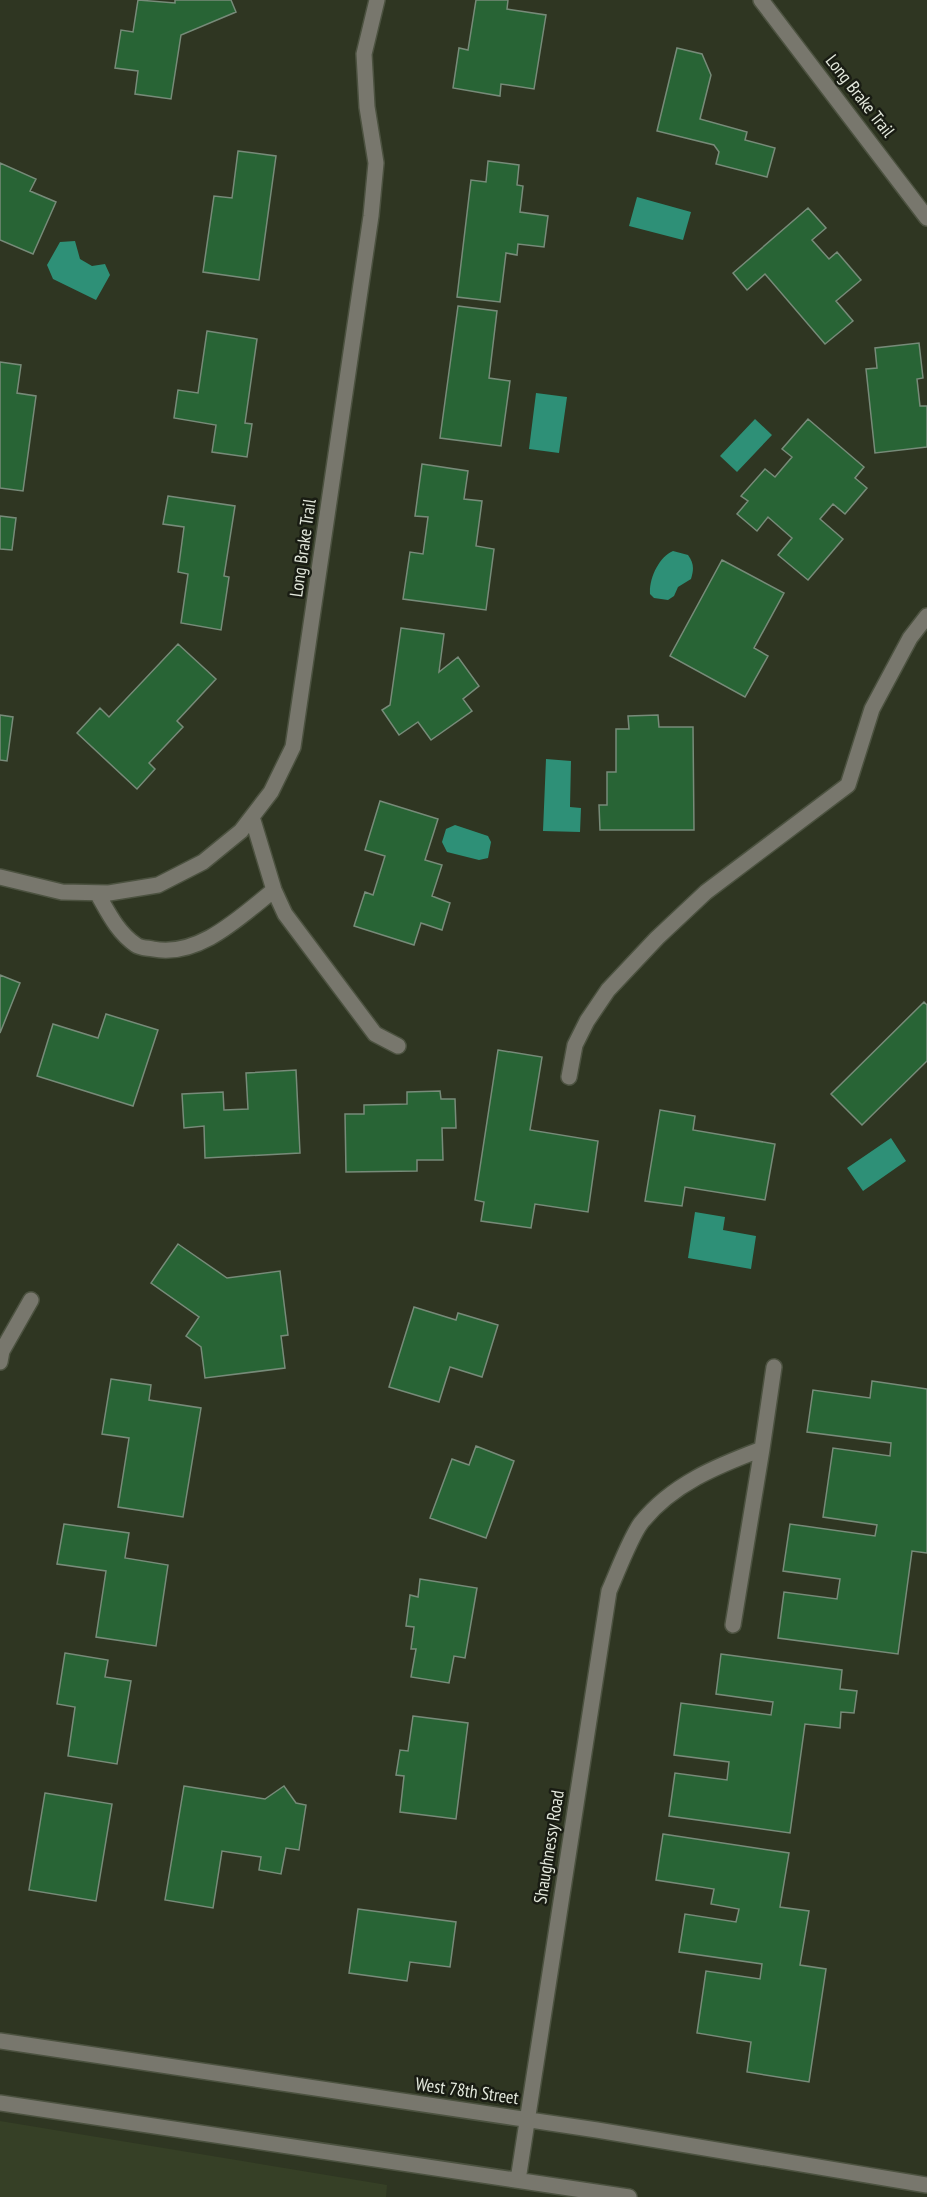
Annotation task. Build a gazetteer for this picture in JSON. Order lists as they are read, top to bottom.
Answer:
{
  "streets": {
    "street": ["Long Brake Trail", "Shaughnessy Road", "West 78th Street"]
  },
  "crossings": [
    ["Shaughnessy Road", "West 78th Street"]
  ]
}
